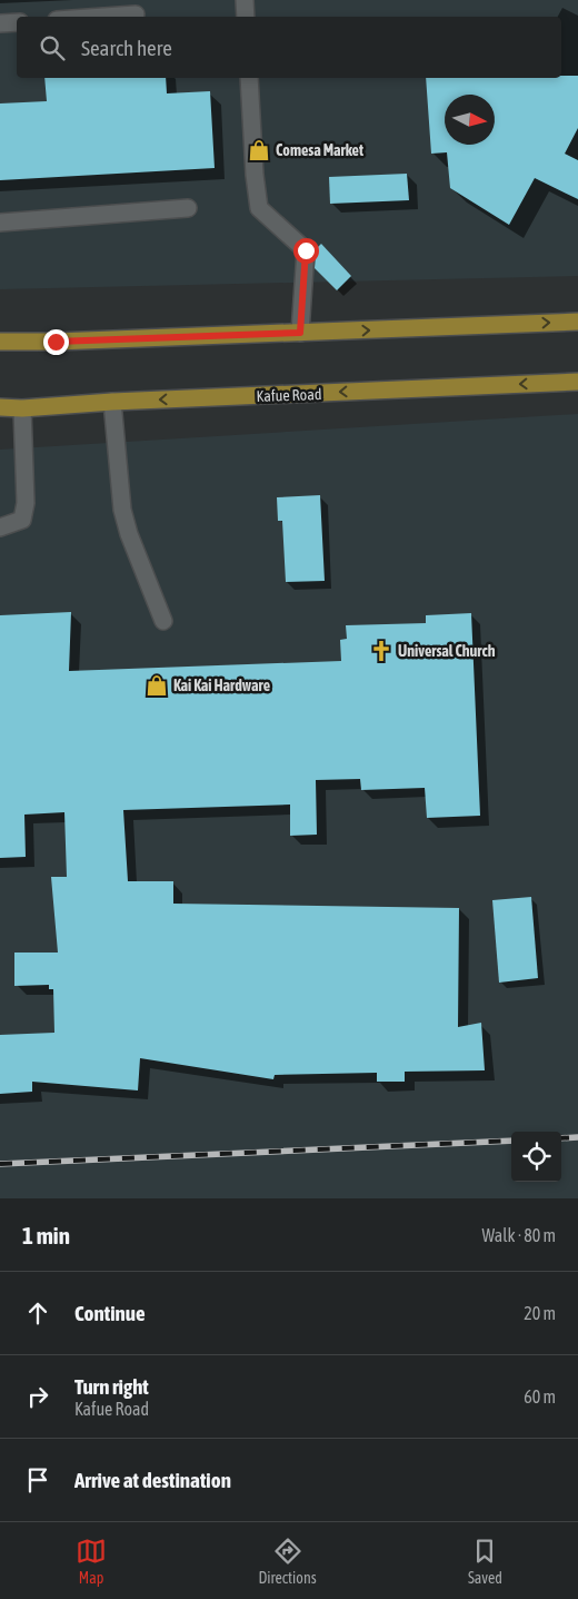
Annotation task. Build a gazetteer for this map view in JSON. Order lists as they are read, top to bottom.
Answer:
{
  "streets": {
    "main road": ["Kafue Road"]
  },
  "places": {
    "shop": ["Comesa Market", "Kai Kai Hardware"],
    "church": ["Universal Church"]
  },
  "north": "right",
  "page": {
    "search": "Search here",
    "heading": ["1 min", "Walk · 80 m"],
    "list": [
      ["Continue", "20 m"],
      ["Turn right", "Kafue Road", "60 m"],
      "Arrive at destination"
    ],
    "nav": ["Map", "Directions", "Saved"]
  }
}
